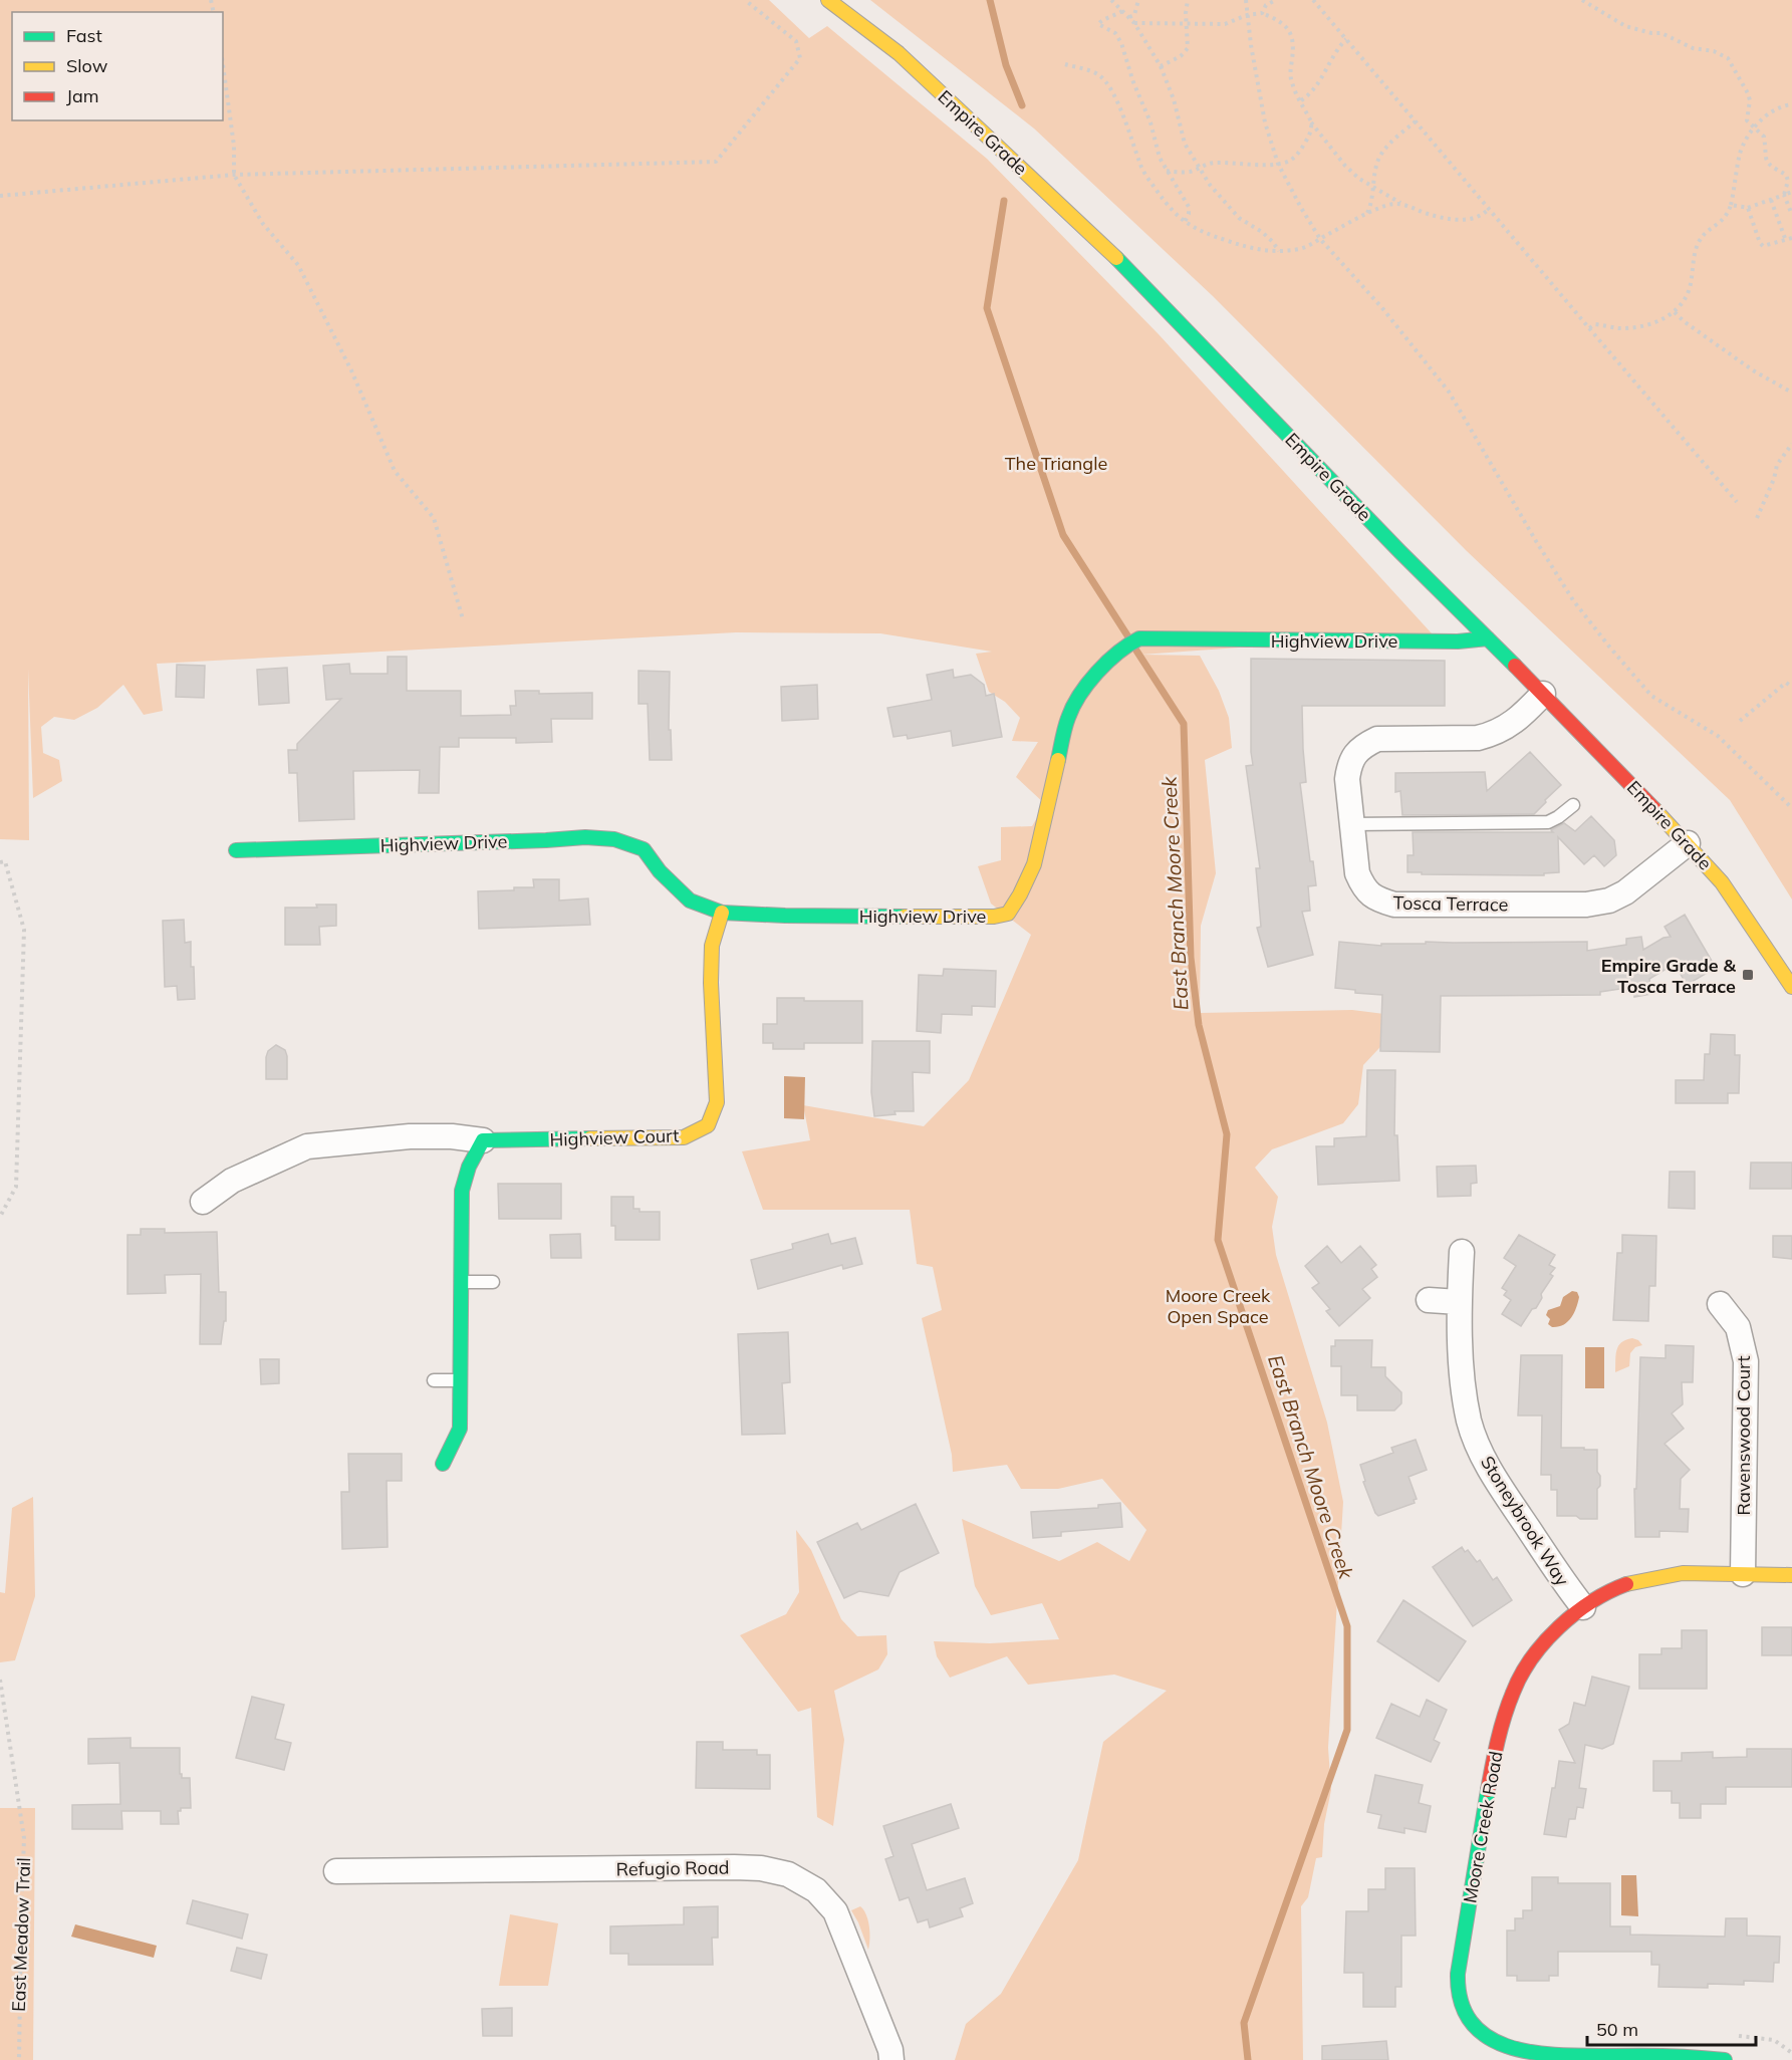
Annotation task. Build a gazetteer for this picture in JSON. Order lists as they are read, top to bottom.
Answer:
{
  "streets": {
    "street": [
      "Empire Grade",
      "Highview Drive",
      "Tosca Terrace",
      "Highview Court",
      "Ravenswood Court",
      "Stoneybrook Way",
      "Moore Creek Road",
      "Refugio Road"
    ],
    "path": ["East Meadow Trail"]
  },
  "crossings": [
    ["Empire Grade", "Highview Drive"],
    ["Empire Grade", "Tosca Terrace"],
    ["Highview Drive", "Highview Court"],
    ["Ravenswood Court", "Moore Creek Road"],
    ["Stoneybrook Way", "Moore Creek Road"]
  ],
  "water": ["East Branch Moore Creek"],
  "parks": ["The Triangle", "Moore Creek Open Space"],
  "places": {
    "transit": ["Empire Grade & Tosca Terrace"]
  },
  "legend": ["Fast", "Slow", "Jam"],
  "scale_bar": "50 m"
}
